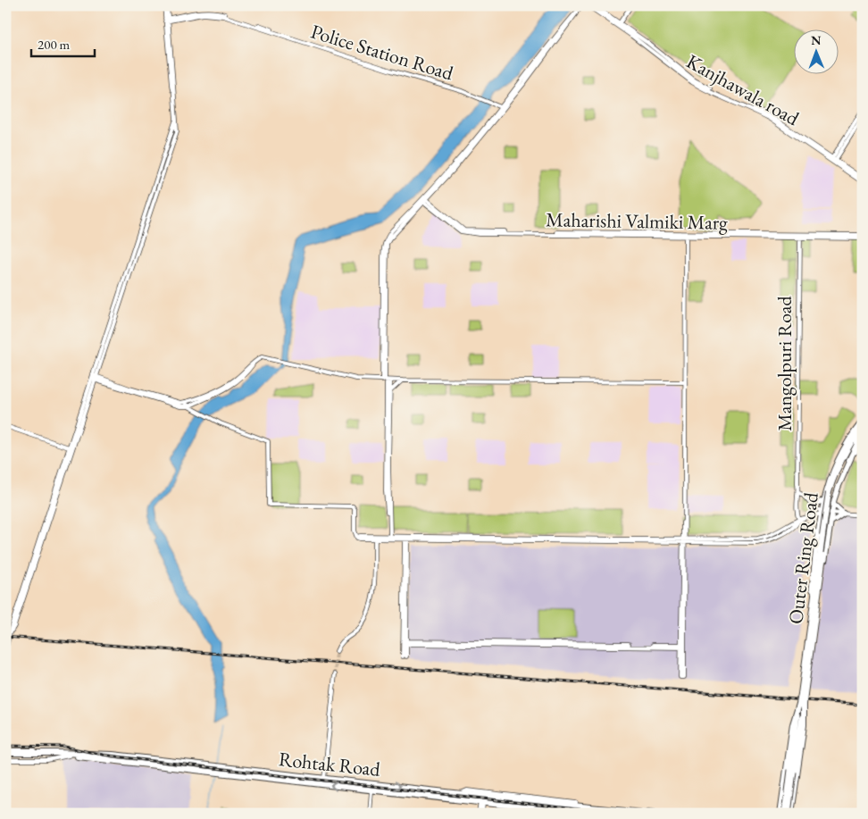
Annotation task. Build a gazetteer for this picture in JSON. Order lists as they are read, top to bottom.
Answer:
{
  "streets": {
    "highway": ["Outer Ring Road", "Rohtak Road"],
    "street": [
      "Police Station Road",
      "Kanjhawala road",
      "Maharishi Valmiki Marg",
      "Mangolpuri Road"
    ]
  },
  "crossings": [
    ["Maharishi Valmiki Marg", "Mangolpuri Road"]
  ],
  "scale_bar": "200 m",
  "north": "top"
}
